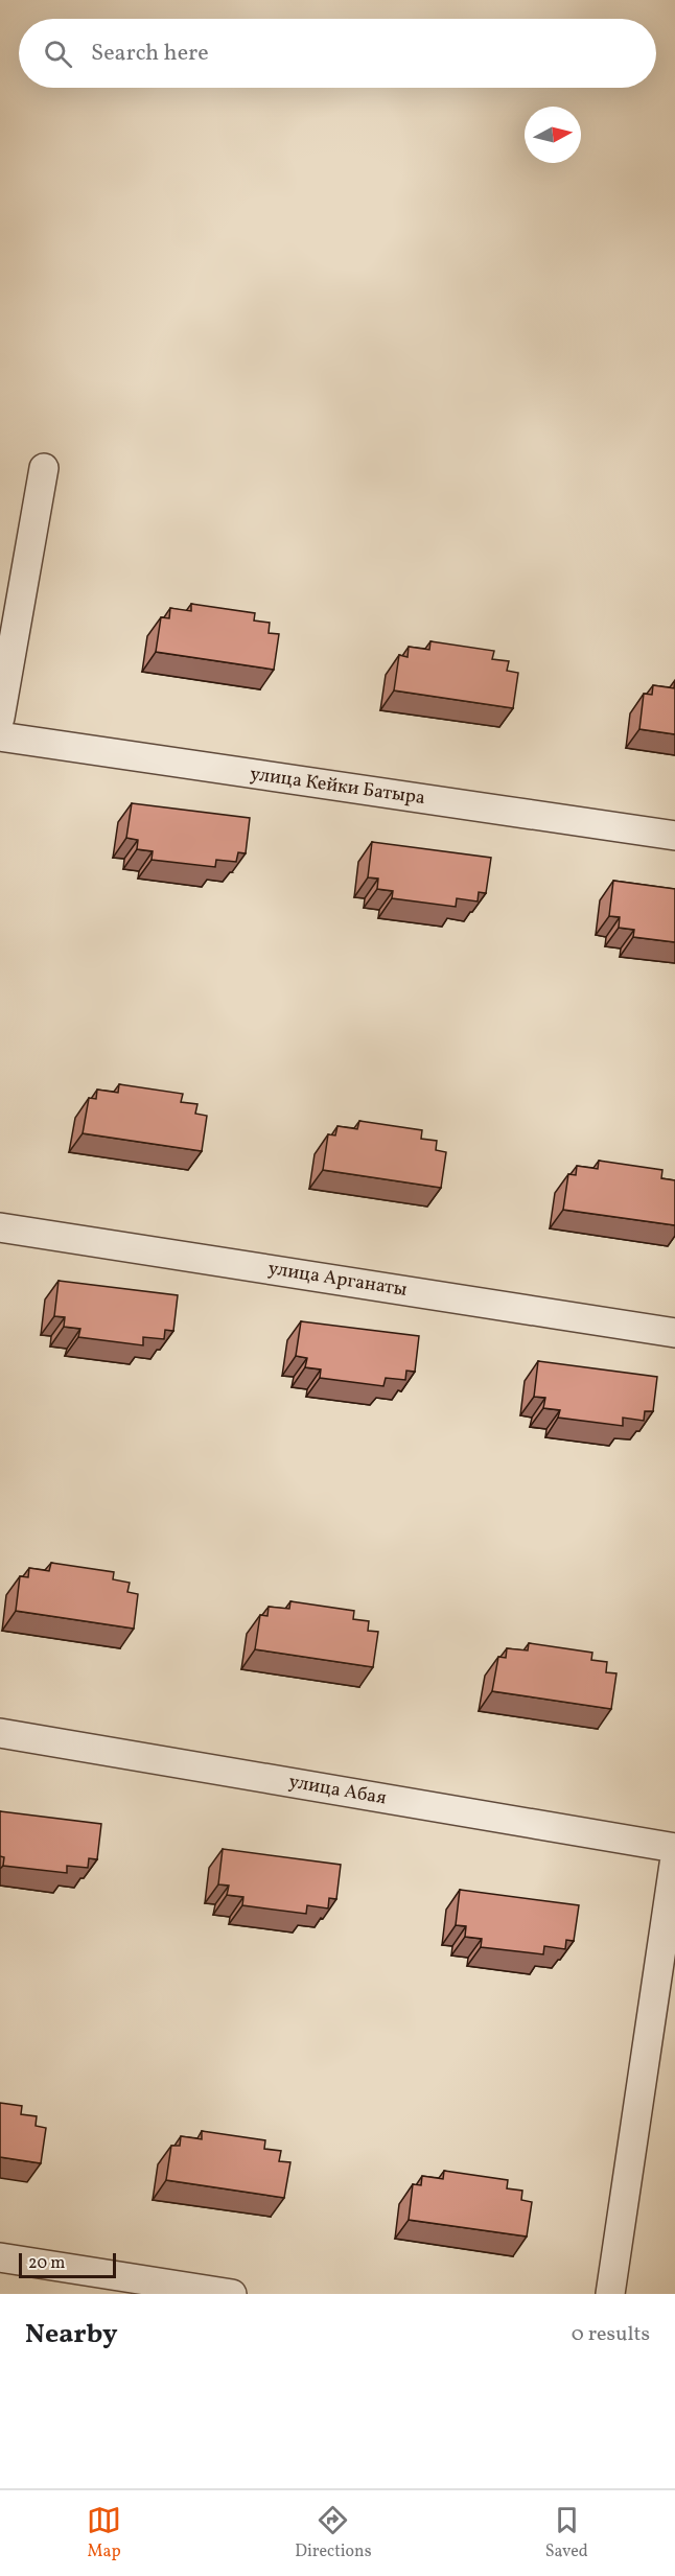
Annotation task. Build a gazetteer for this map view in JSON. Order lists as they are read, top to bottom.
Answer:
{
  "streets": {
    "street": ["улица Кейки Батыра", "улица Арганаты", "улица Абая"]
  },
  "scale_bar": "20 m",
  "north": "right",
  "page": {
    "search": "Search here",
    "scale": "20 m",
    "heading": ["Nearby", "0 results"],
    "nav": ["Map", "Directions", "Saved"]
  }
}
